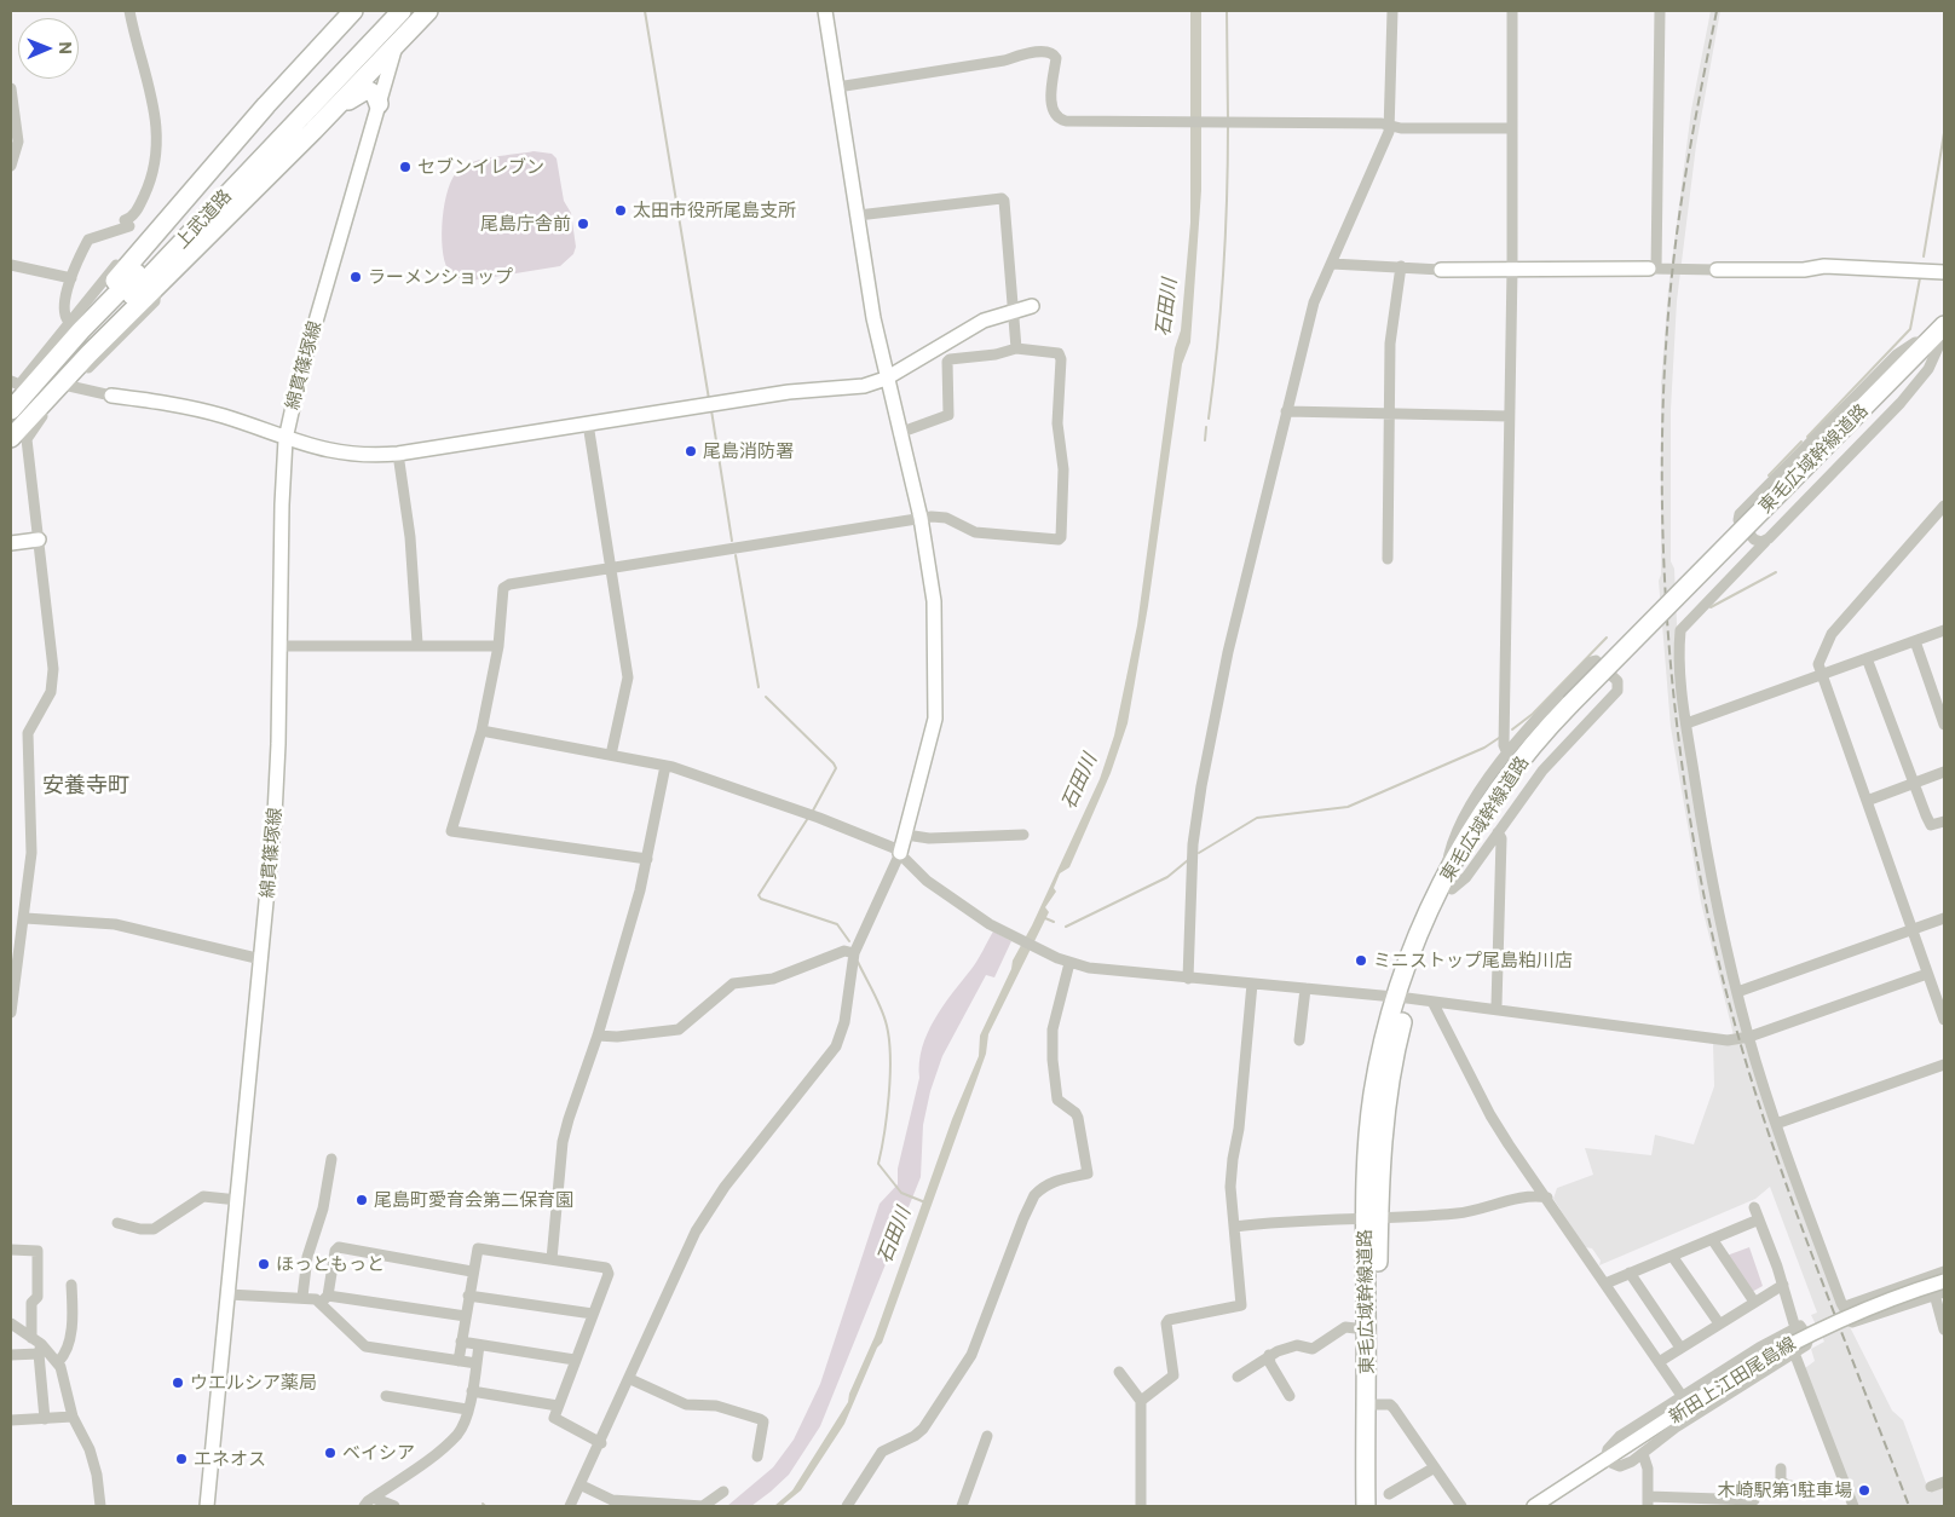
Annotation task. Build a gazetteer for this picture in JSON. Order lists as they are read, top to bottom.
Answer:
{
  "streets": {
    "highway": ["上武道路", "東毛広域幹線道路"],
    "street": ["綿貫篠塚線", "新田上江田尾島線"]
  },
  "crossings": [
    ["上武道路", "綿貫篠塚線"]
  ],
  "districts": ["安養寺町"],
  "water": ["石田川"],
  "places": [
    "セブンイレブン",
    "太田市役所尾島支所",
    "尾島庁舎前",
    "ラーメンショップ",
    "尾島消防署",
    "ミニストップ尾島粕川店",
    "尾島町愛育会第二保育園",
    "ほっともっと",
    "ウエルシア薬局",
    "ベイシア",
    "エネオス",
    "木崎駅第1駐車場"
  ],
  "north": "right"
}
